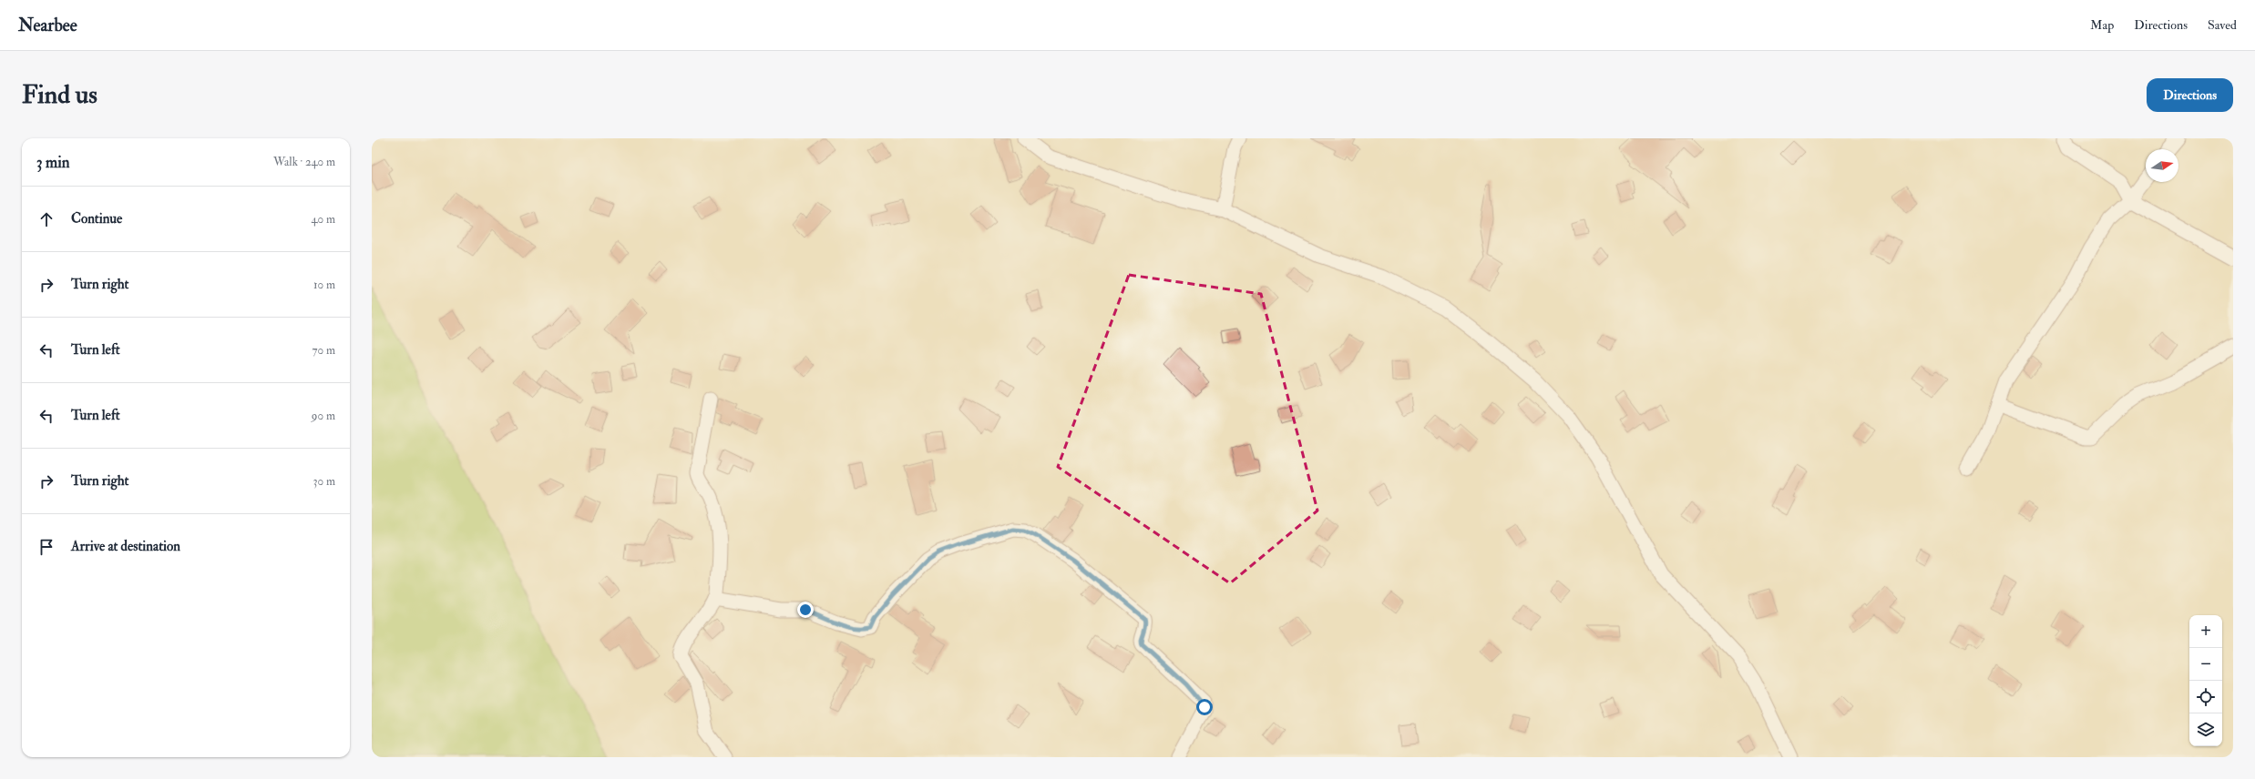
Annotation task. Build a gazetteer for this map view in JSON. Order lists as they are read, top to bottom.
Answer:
{
  "north": "right",
  "page": {
    "header": "Nearbee",
    "nav": ["Map", "Directions", "Saved"],
    "buttons": "Directions",
    "title": "Find us",
    "heading": ["3 min", "Walk · 240 m"],
    "list": [
      ["Continue", "40 m"],
      ["Turn right", "10 m"],
      ["Turn left", "70 m"],
      ["Turn left", "90 m"],
      ["Turn right", "30 m"],
      "Arrive at destination"
    ],
    "map_buttons": ["+", "−"]
  }
}
